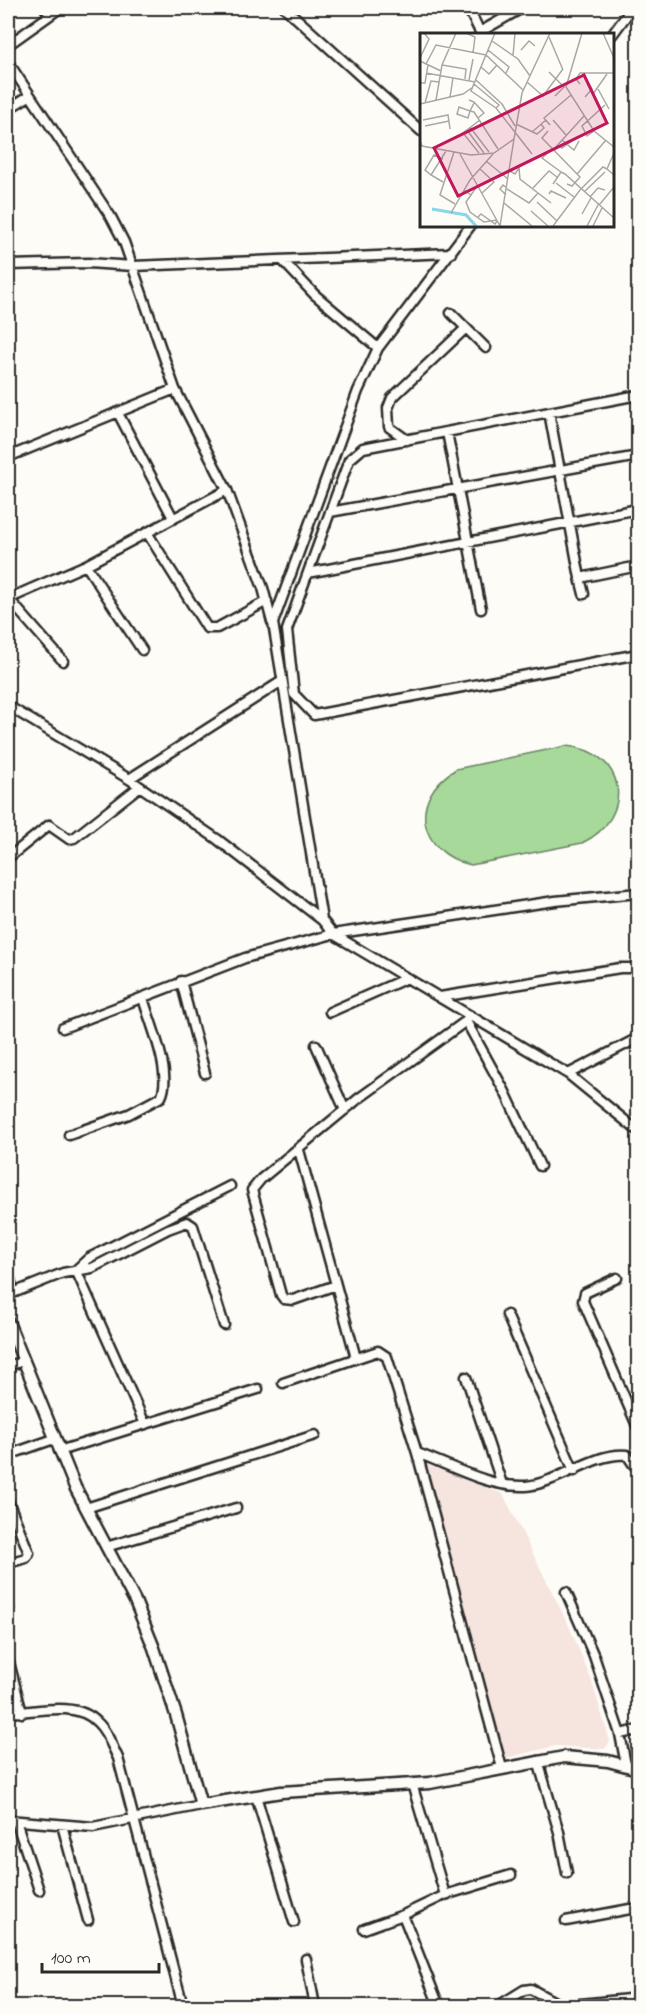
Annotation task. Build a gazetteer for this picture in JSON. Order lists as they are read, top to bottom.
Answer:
{
  "scale_bar": "100 m"
}
